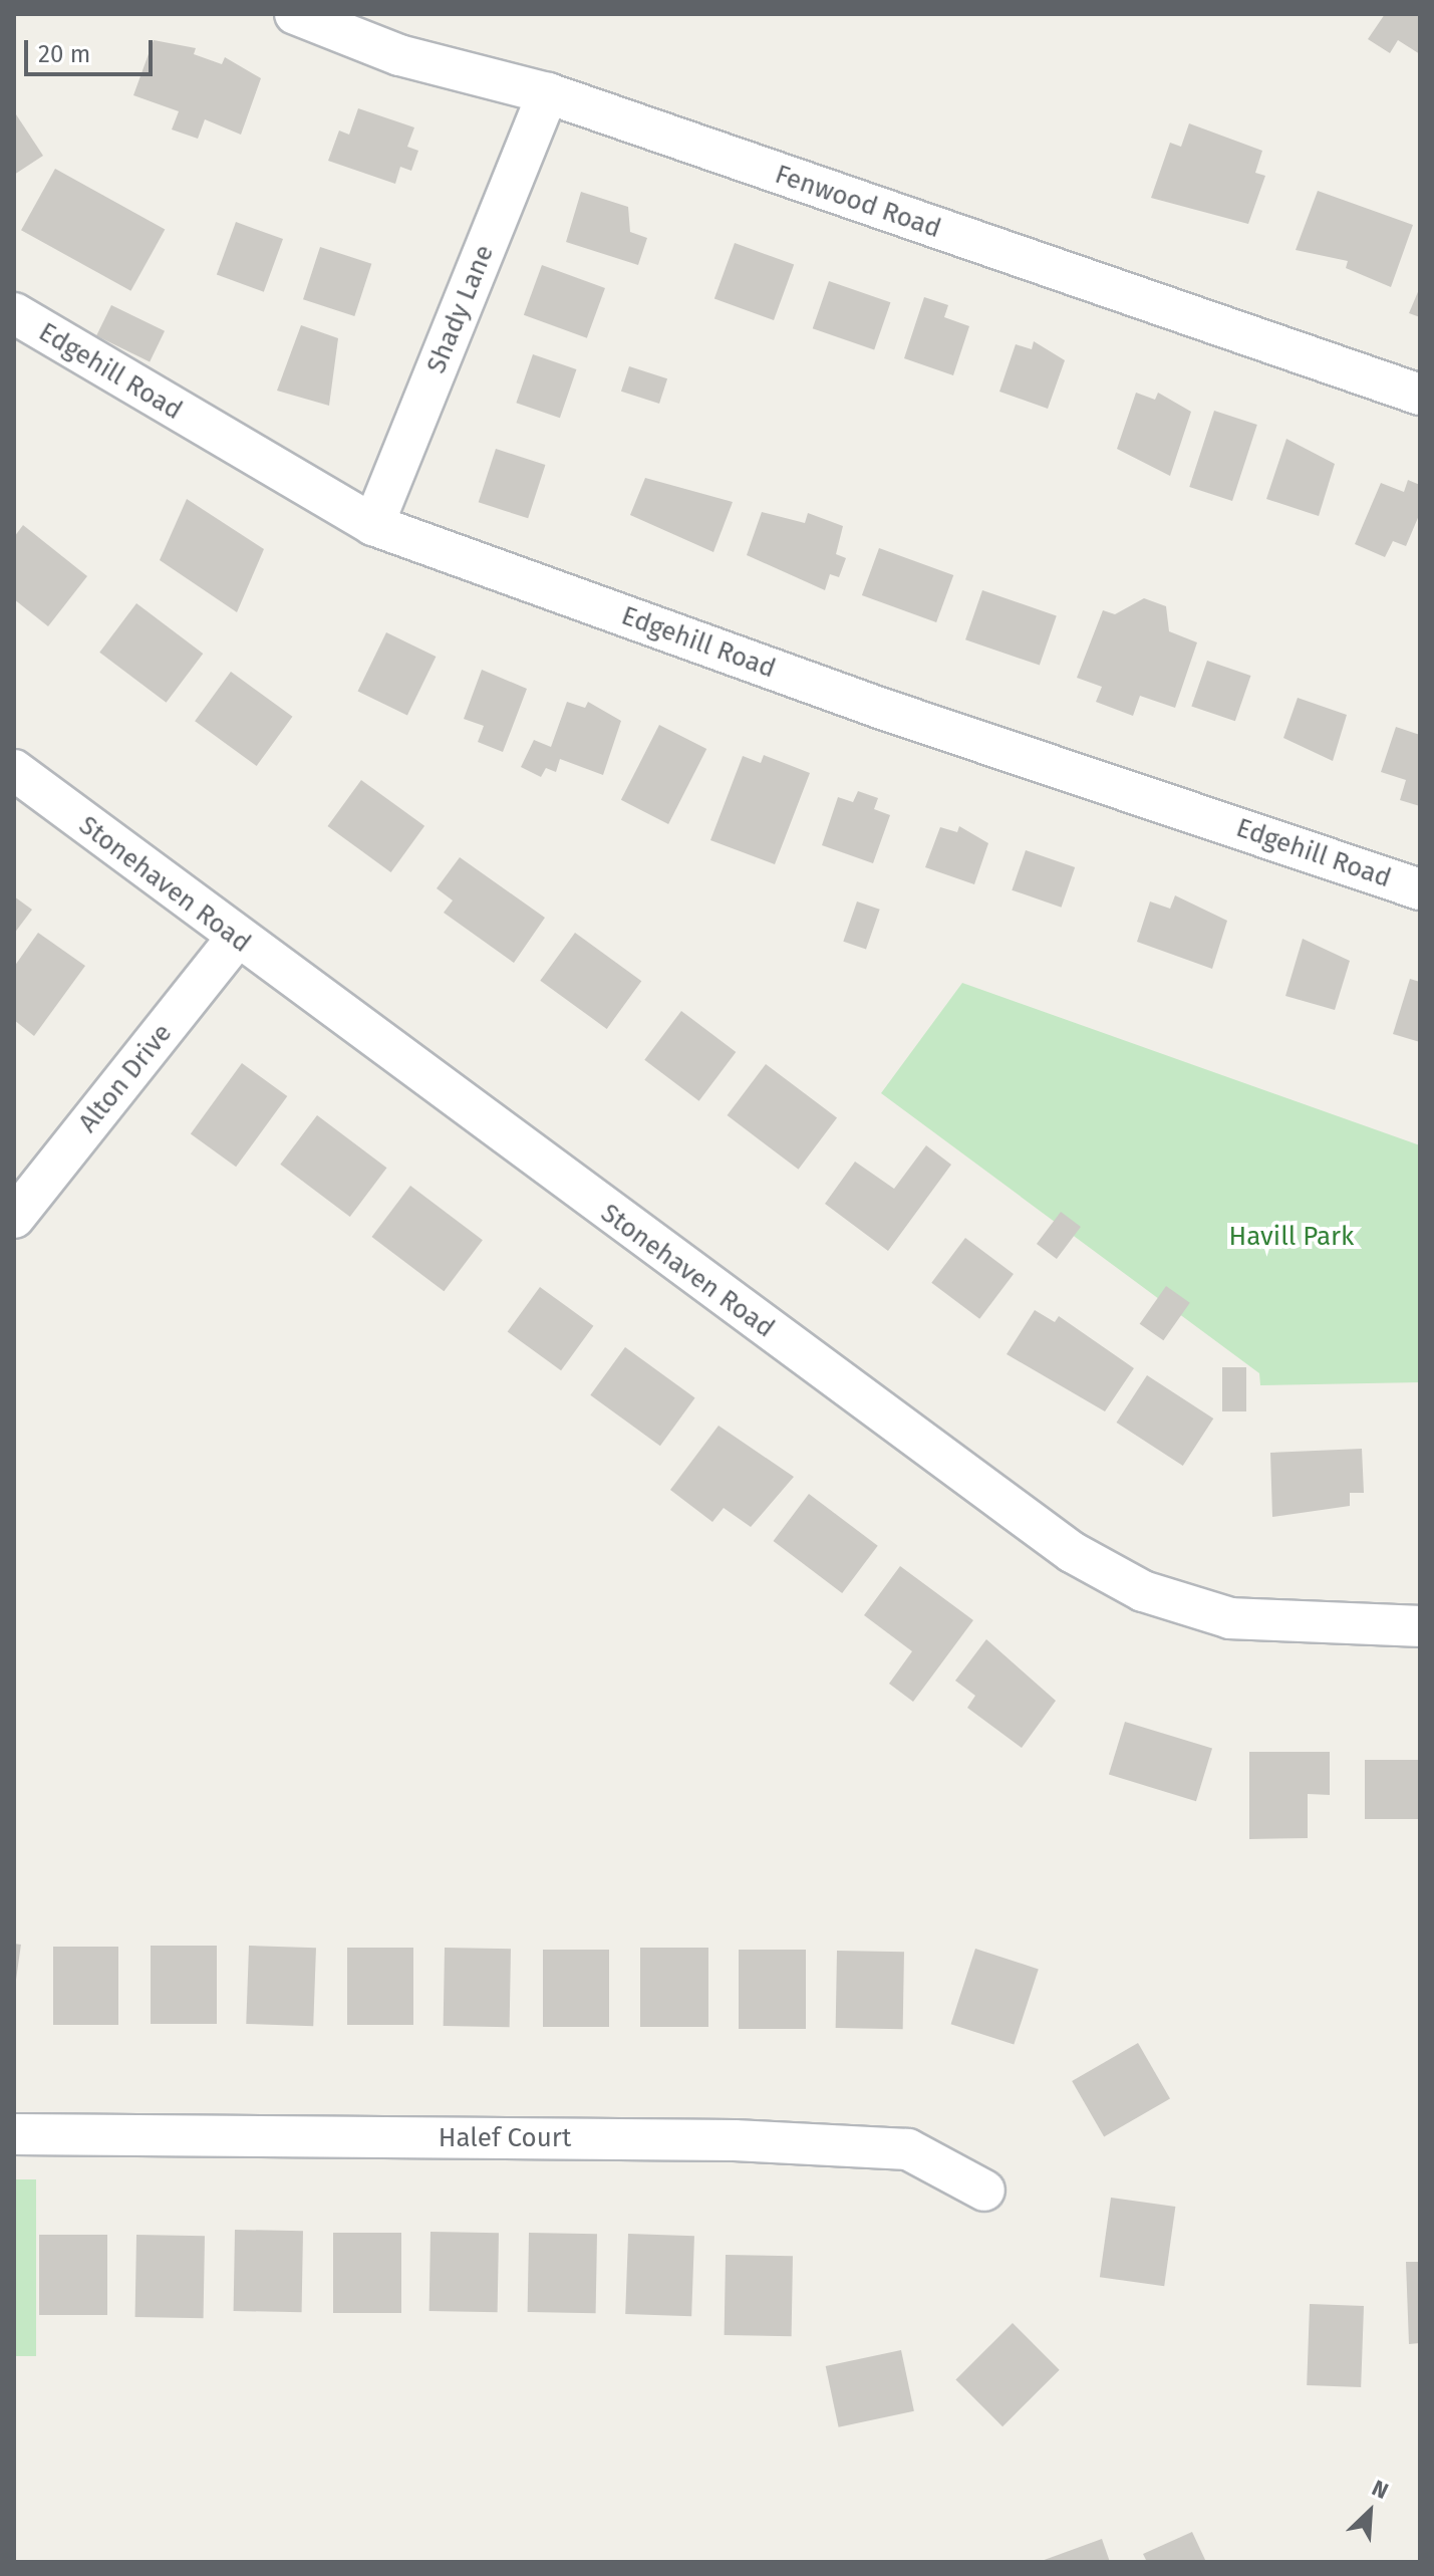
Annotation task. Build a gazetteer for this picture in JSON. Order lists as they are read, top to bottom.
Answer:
{
  "streets": {
    "street": [
      "Fenwood Road",
      "Shady Lane",
      "Edgehill Road",
      "Stonehaven Road",
      "Alton Drive",
      "Halef Court"
    ]
  },
  "crossings": [
    ["Fenwood Road", "Shady Lane"],
    ["Shady Lane", "Edgehill Road"],
    ["Stonehaven Road", "Alton Drive"]
  ],
  "parks": ["Havill Park"],
  "scale_bar": "20 m",
  "north": "top right"
}
